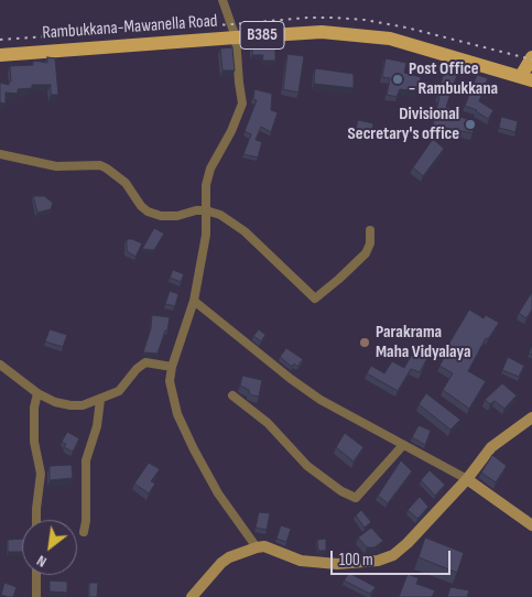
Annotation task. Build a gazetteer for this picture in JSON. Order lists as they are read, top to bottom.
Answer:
{
  "streets": {
    "main road": ["Rambukkana-Mawanella Road", "B385"]
  },
  "places": ["Post Office - Rambukkana", "Divisional Secretary's office", "Parakrama Maha Vidyalaya"],
  "scale_bar": "100 m",
  "north": "bottom left"
}
